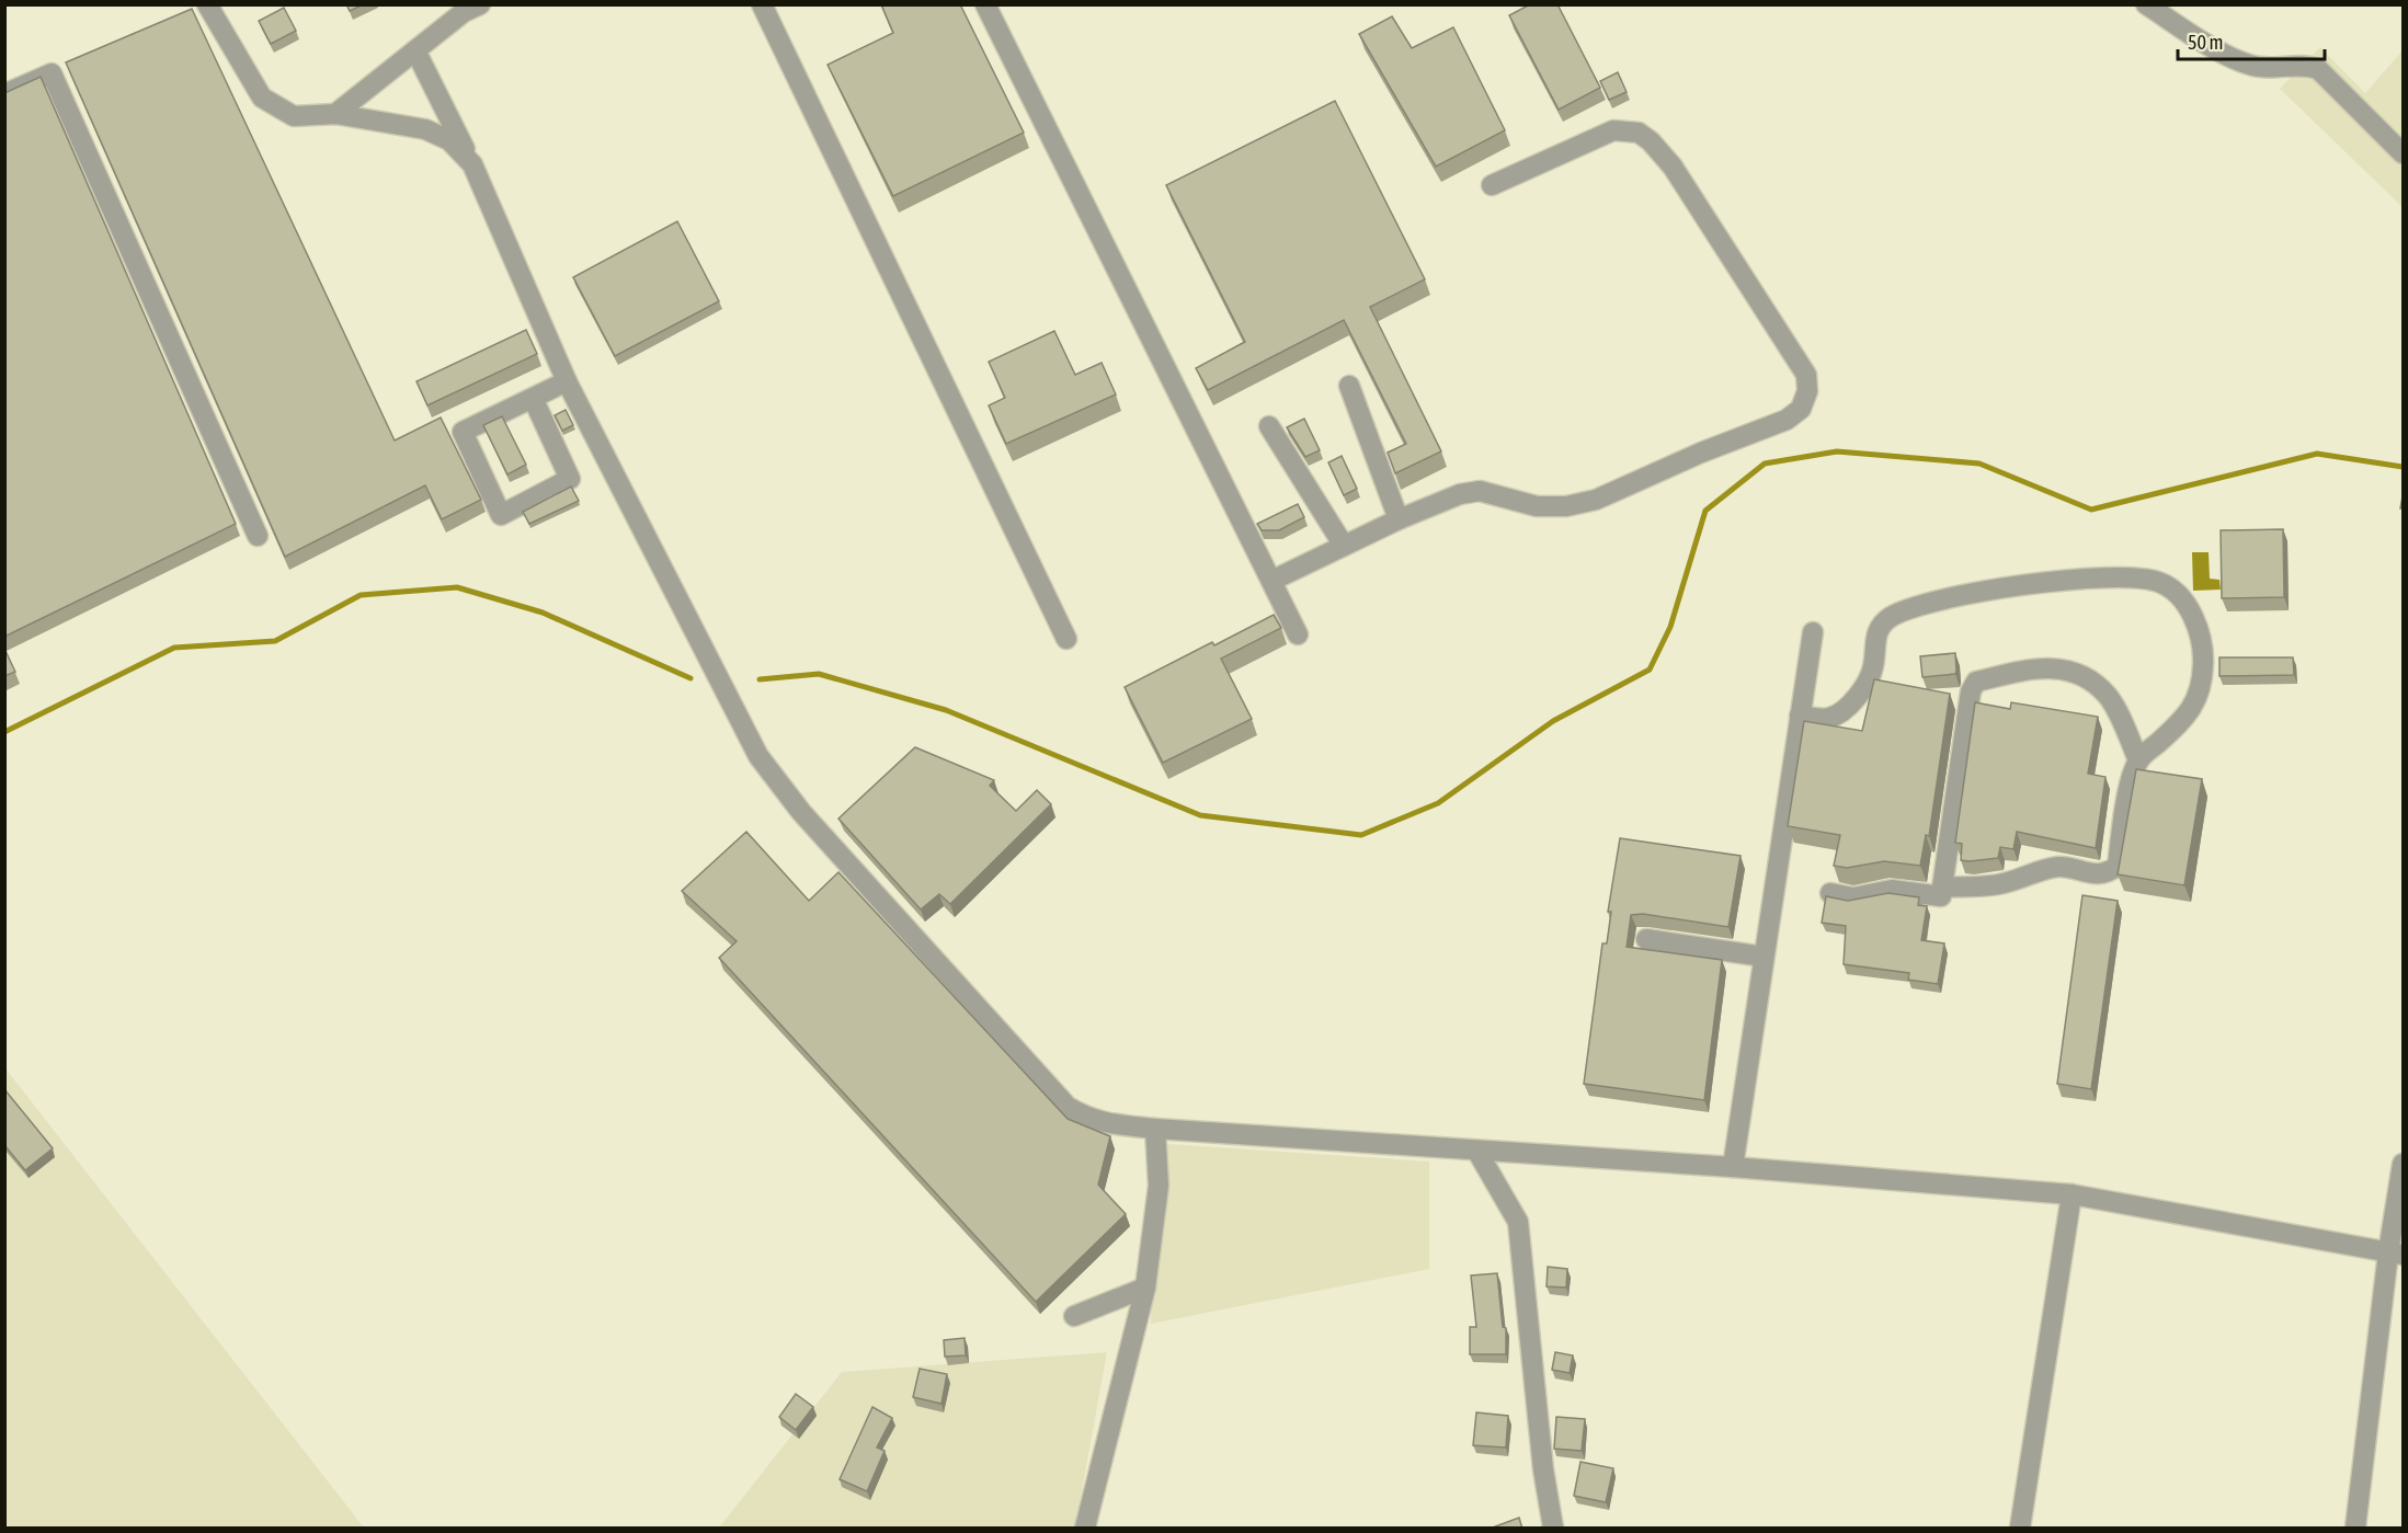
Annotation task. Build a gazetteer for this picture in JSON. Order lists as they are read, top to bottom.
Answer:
{
  "scale_bar": "50 m"
}
